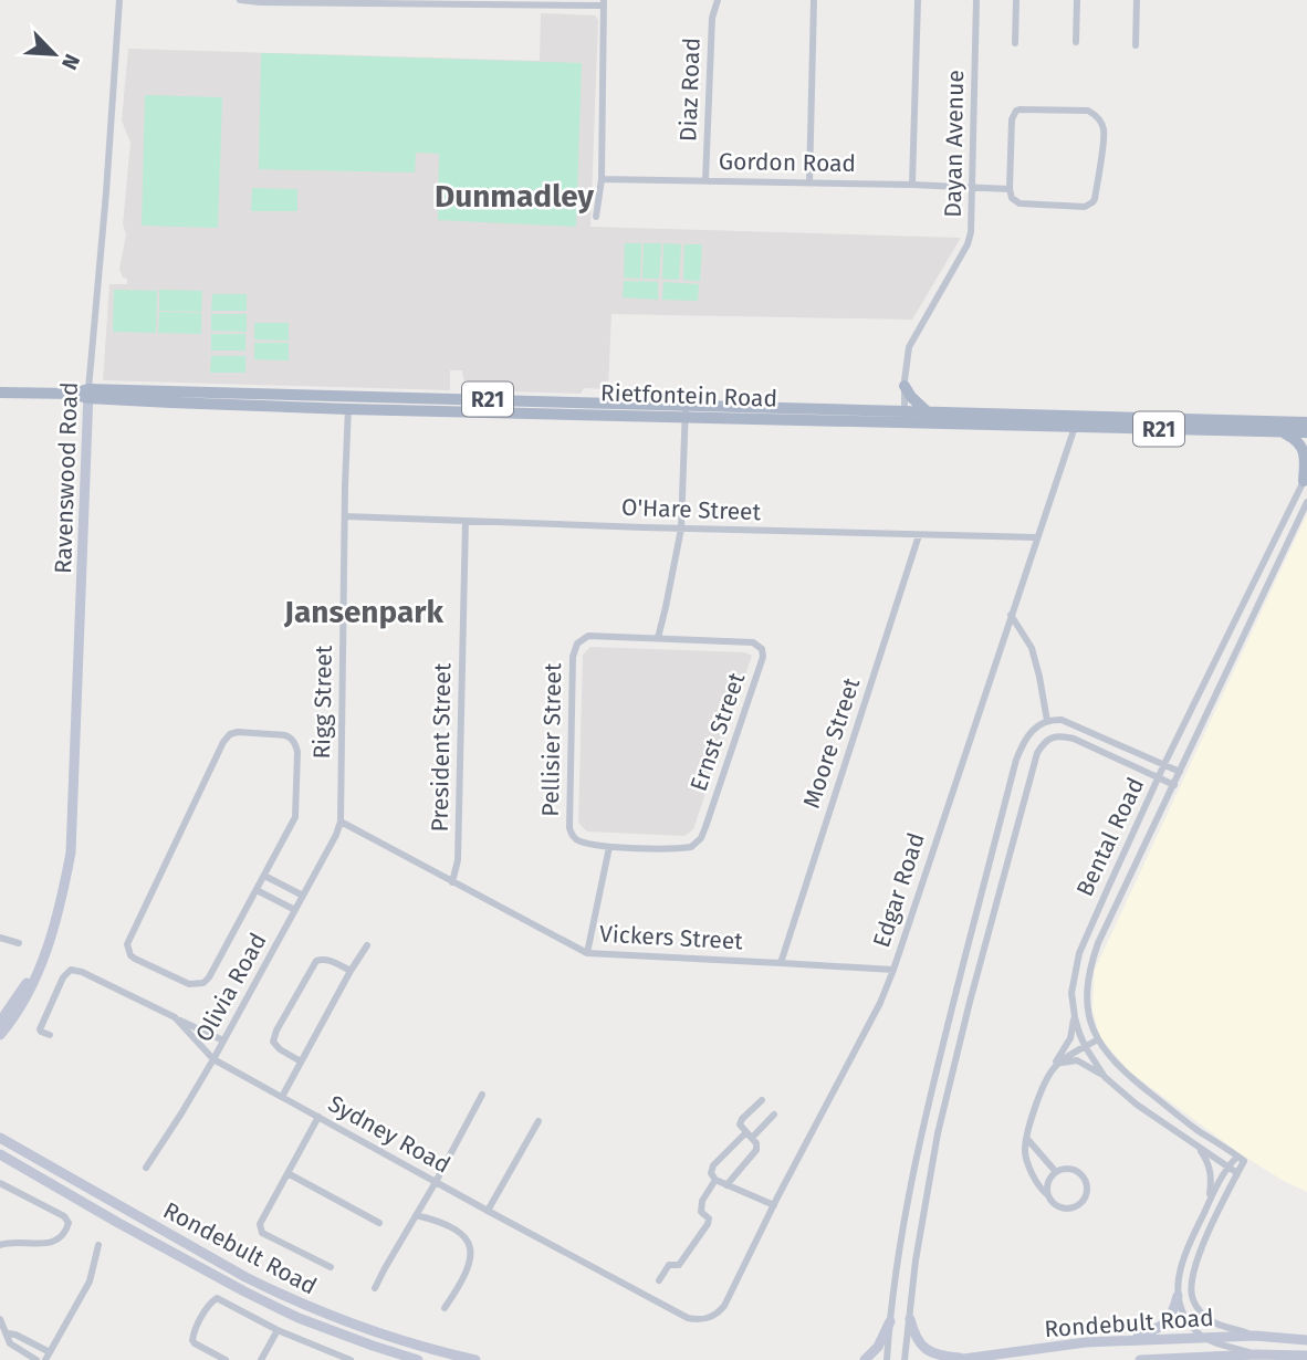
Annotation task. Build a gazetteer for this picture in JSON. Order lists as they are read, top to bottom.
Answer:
{
  "streets": {
    "main road": [
      "Rietfontein Road",
      "R21",
      "Ravenswood Road",
      "Rondebult Road"
    ],
    "street": [
      "Diaz Road",
      "Dayan Avenue",
      "Gordon Road",
      "O'Hare Street",
      "Rigg Street",
      "Ernst Street",
      "Pellisier Street",
      "Moore Street",
      "President Street",
      "Bental Road",
      "Edgar Road",
      "Vickers Street",
      "Olivia Road",
      "Sydney Road"
    ]
  },
  "crossings": [
    ["Diaz Road", "Gordon Road"],
    ["Dayan Avenue", "Gordon Road"],
    ["Dayan Avenue", "Rietfontein Road"],
    ["Rietfontein Road", "Ravenswood Road"],
    ["Rietfontein Road", "Rigg Street"],
    ["Rietfontein Road", "Edgar Road"],
    ["O'Hare Street", "Rigg Street"],
    ["O'Hare Street", "Moore Street"],
    ["O'Hare Street", "President Street"],
    ["O'Hare Street", "Edgar Road"],
    ["Rigg Street", "Vickers Street"],
    ["Rigg Street", "Olivia Road"],
    ["Ernst Street", "Pellisier Street"],
    ["Moore Street", "Vickers Street"],
    ["President Street", "Vickers Street"],
    ["Edgar Road", "Vickers Street"],
    ["Edgar Road", "Sydney Road"],
    ["Vickers Street", "Olivia Road"],
    ["Olivia Road", "Sydney Road"]
  ],
  "districts": ["Dunmadley", "Jansenpark"],
  "north": "bottom right"
}
